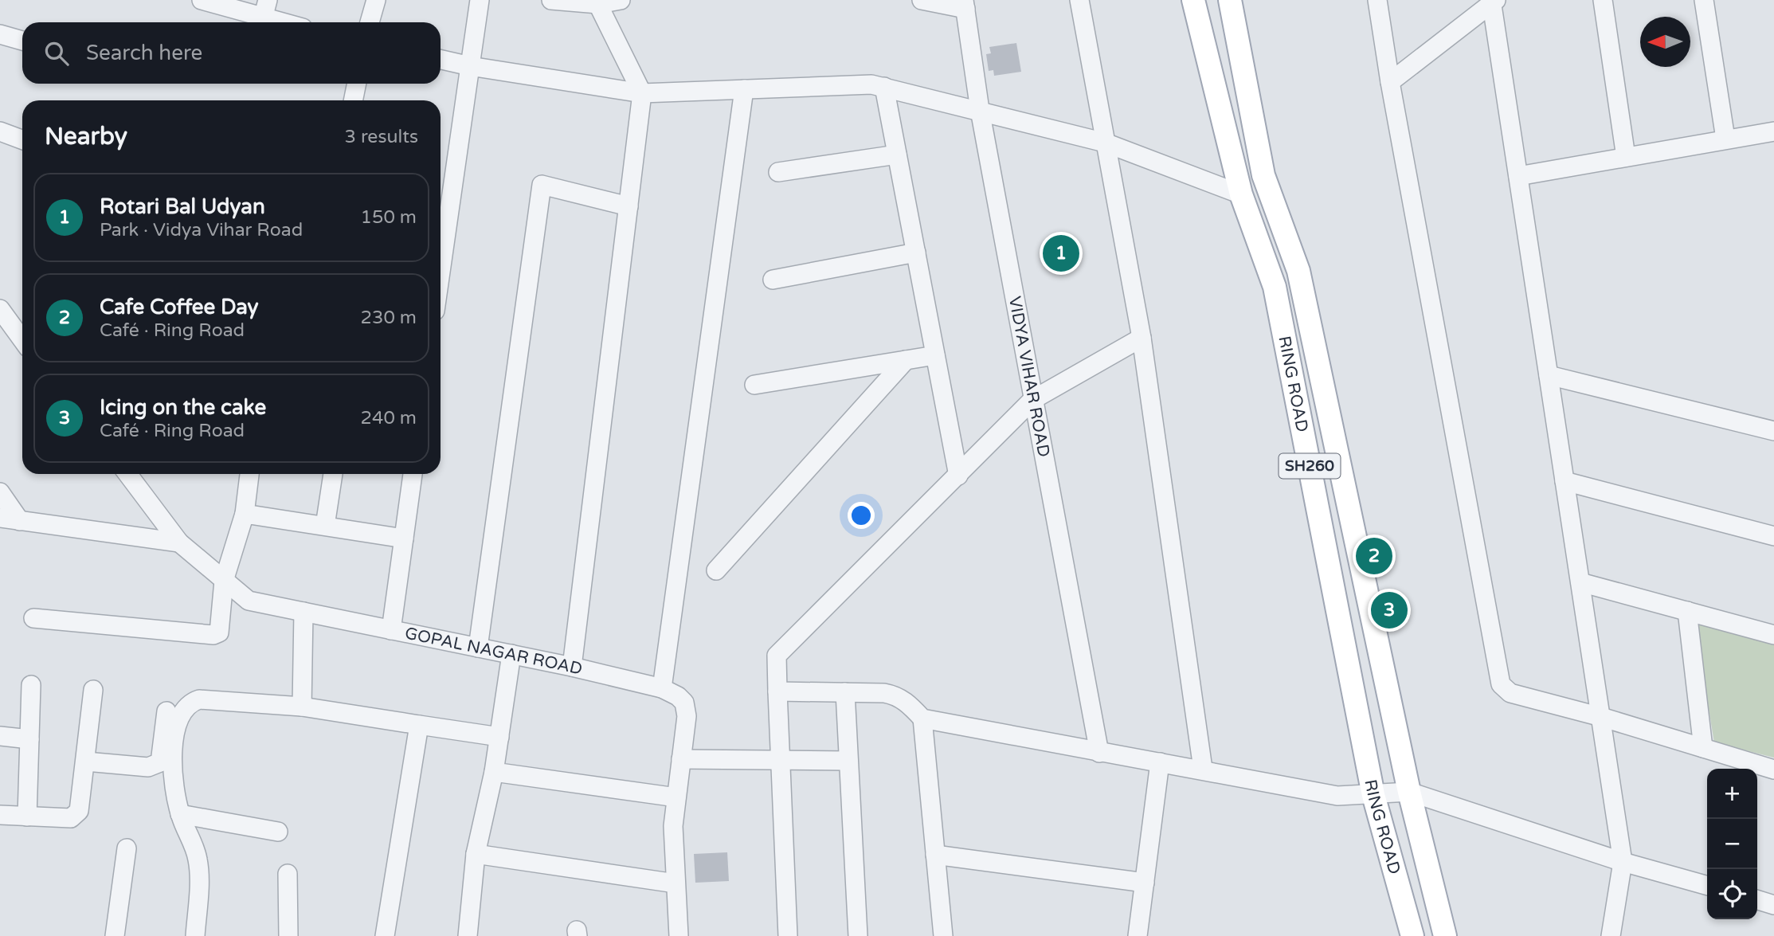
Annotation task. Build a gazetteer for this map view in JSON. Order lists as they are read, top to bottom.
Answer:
{
  "streets": {
    "main road": ["RING ROAD", "SH260"],
    "street": ["VIDYA VIHAR ROAD", "GOPAL NAGAR ROAD"]
  },
  "north": "left",
  "page": {
    "search": "Search here",
    "heading": ["Nearby", "3 results"],
    "list": [
      {
        "mark": "1",
        "name": "Rotari Bal Udyan",
        "note": "Park · Vidya Vihar Road",
        "value": "150 m"
      },
      {
        "mark": "2",
        "name": "Cafe Coffee Day",
        "note": "Café · Ring Road",
        "value": "230 m"
      },
      {
        "mark": "3",
        "name": "Icing on the cake",
        "note": "Café · Ring Road",
        "value": "240 m"
      }
    ],
    "pins": ["1", "2", "3"],
    "map_buttons": ["+", "−"]
  }
}
